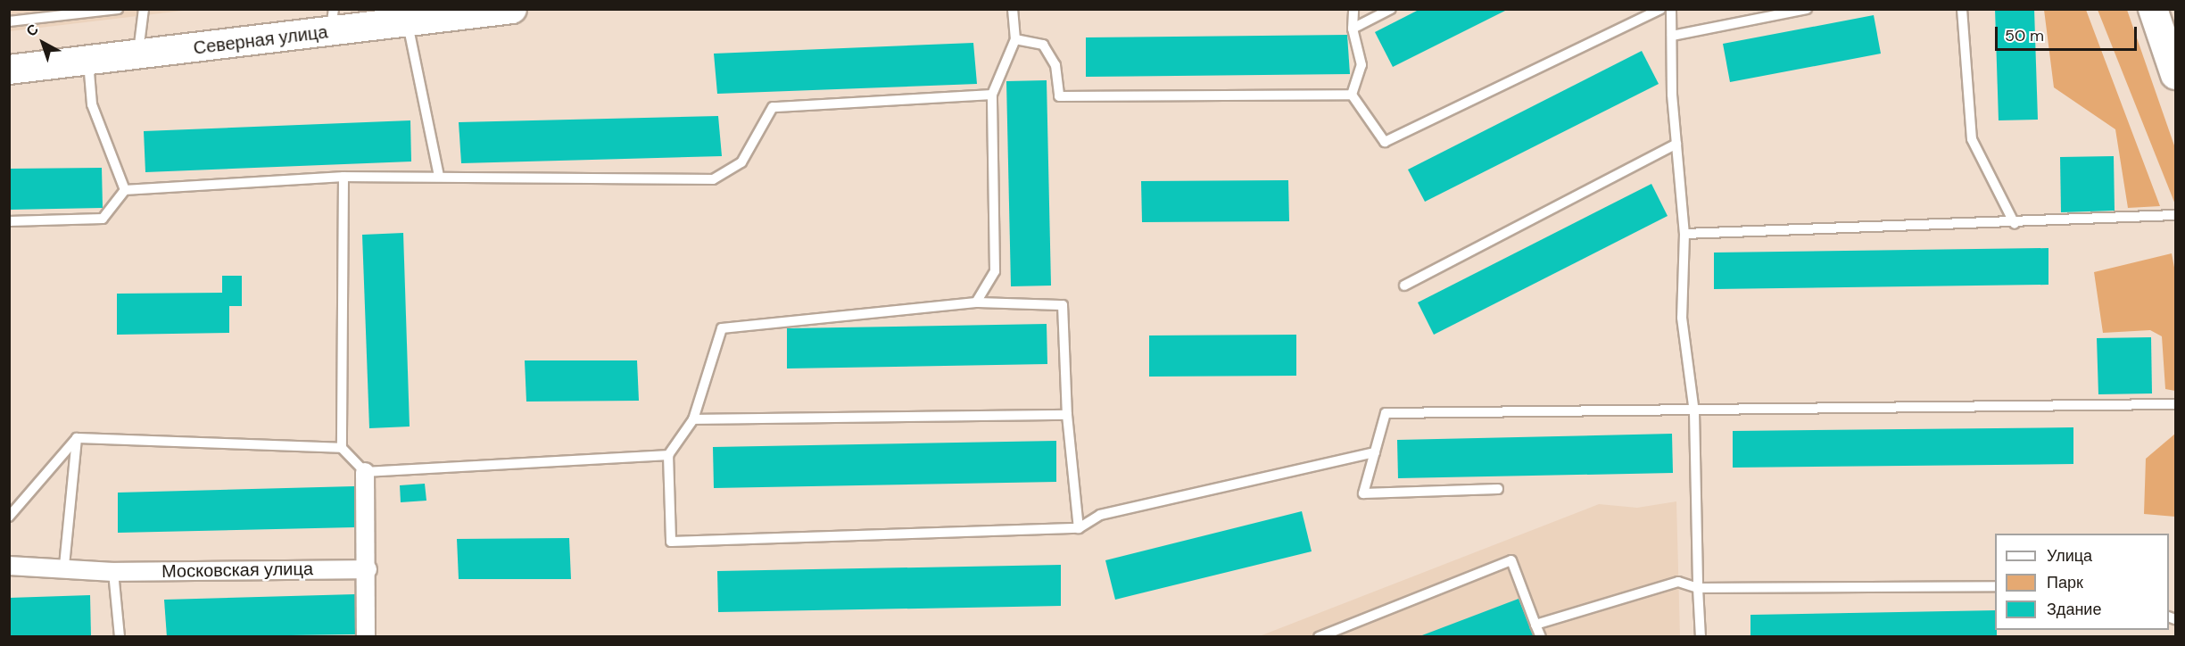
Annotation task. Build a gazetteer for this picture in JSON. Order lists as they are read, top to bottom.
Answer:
{
  "streets": {
    "main road": ["Северная улица"],
    "street": ["Московская улица"]
  },
  "legend": ["Улица", "Парк", "Здание"],
  "scale_bar": "50 m",
  "north": "top left"
}
